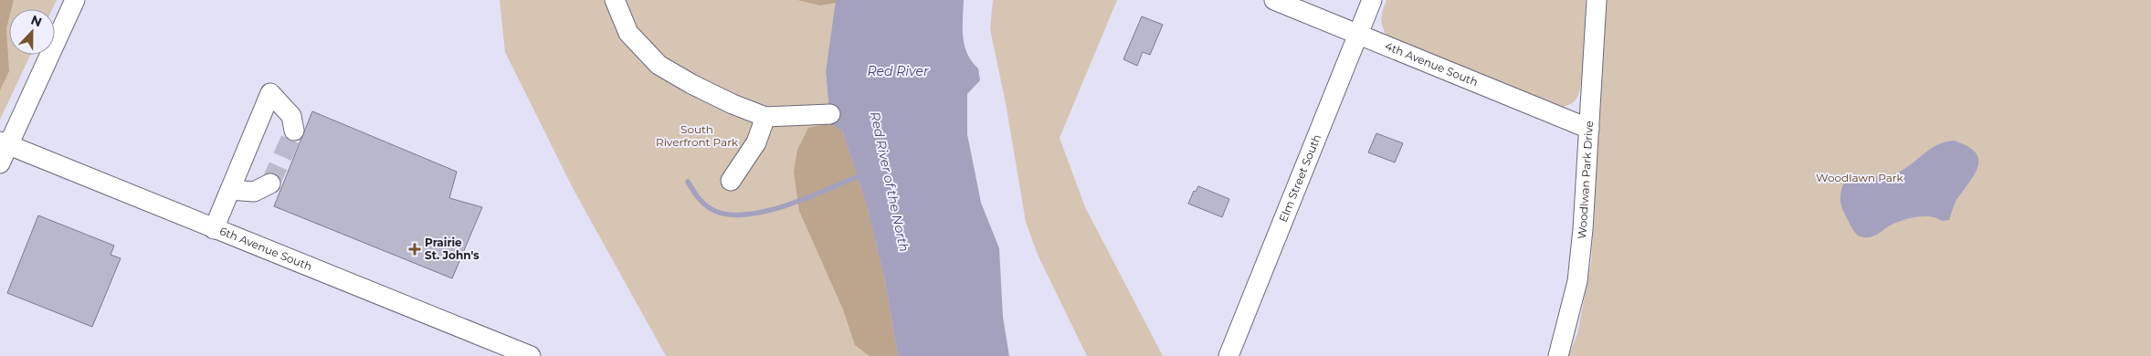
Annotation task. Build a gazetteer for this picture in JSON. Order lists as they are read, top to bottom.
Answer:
{
  "streets": {
    "street": [
      "4th Avenue South",
      "Elm Street South",
      "Woodlwan Park Drive",
      "6th Avenue South"
    ]
  },
  "crossings": [
    ["4th Avenue South", "Elm Street South"],
    ["4th Avenue South", "Woodlwan Park Drive"]
  ],
  "water": ["Red River", "Red River of the North"],
  "parks": ["South Riverfront Park", "Woodlawn Park"],
  "places": {
    "health": ["Prairie St. John's"]
  },
  "north": "top"
}
